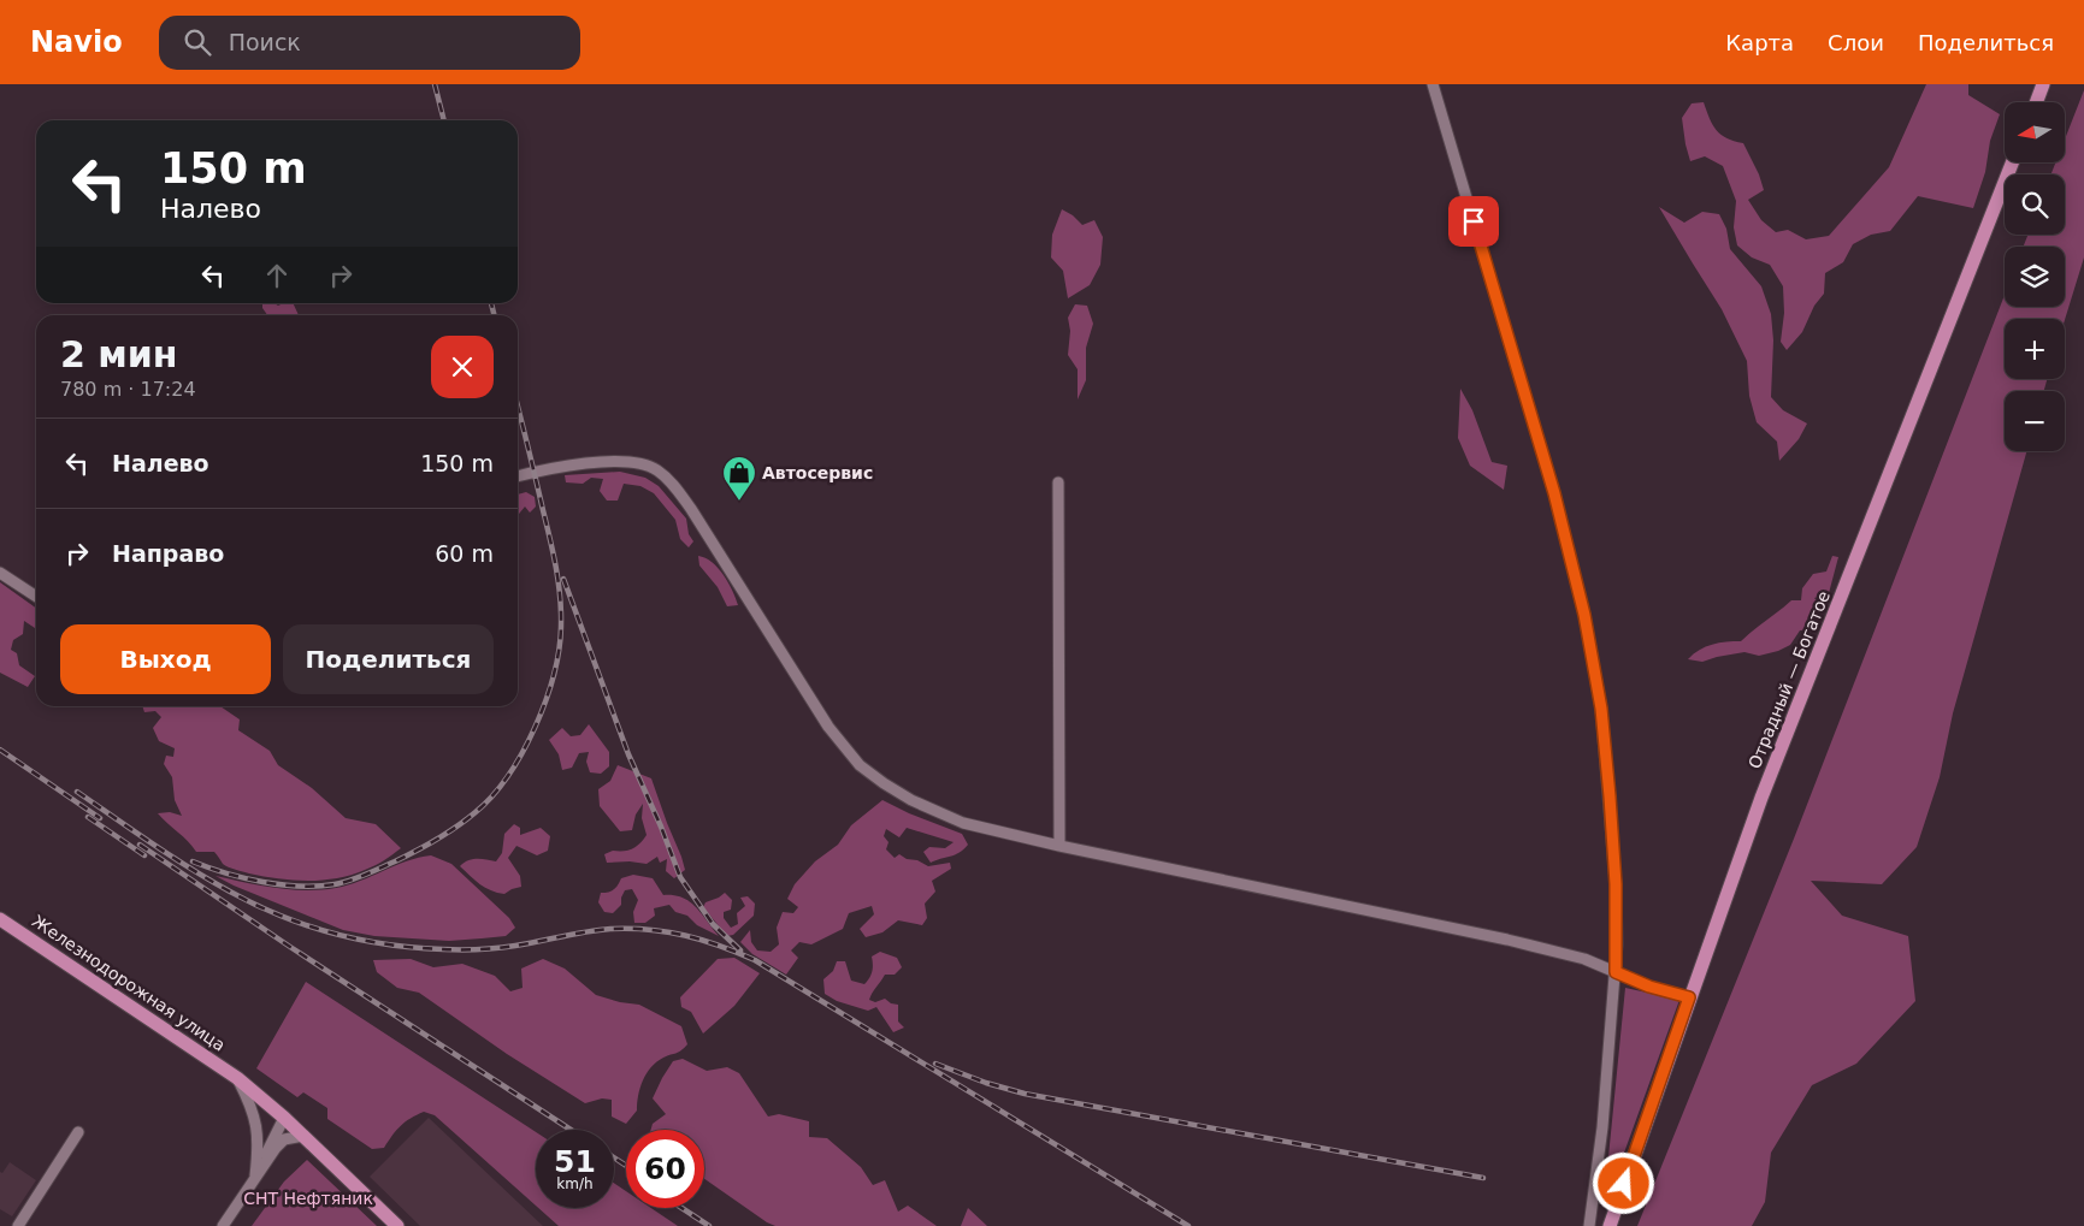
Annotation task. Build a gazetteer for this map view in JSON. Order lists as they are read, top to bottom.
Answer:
{
  "streets": {
    "main road": ["Отрадный — Богатое", "Железнодорожная улица"]
  },
  "parks": ["СНТ Нефтяник"],
  "places": {
    "shop": ["Автосервис"]
  },
  "north": "left",
  "page": {
    "header": "Navio",
    "search": "Поиск",
    "nav": ["Карта", "Слои", "Поделиться"],
    "map_buttons": ["+", "−"],
    "turn": ["150 m", "Налево"],
    "heading": ["2 мин", "780 m · 17:24"],
    "list": [
      {
        "name": "Налево",
        "value": "150 m"
      },
      {
        "name": "Направо",
        "value": "60 m"
      }
    ],
    "buttons": ["Выход", "Поделиться"],
    "speed": "51 km/h",
    "limit": "60"
  }
}
